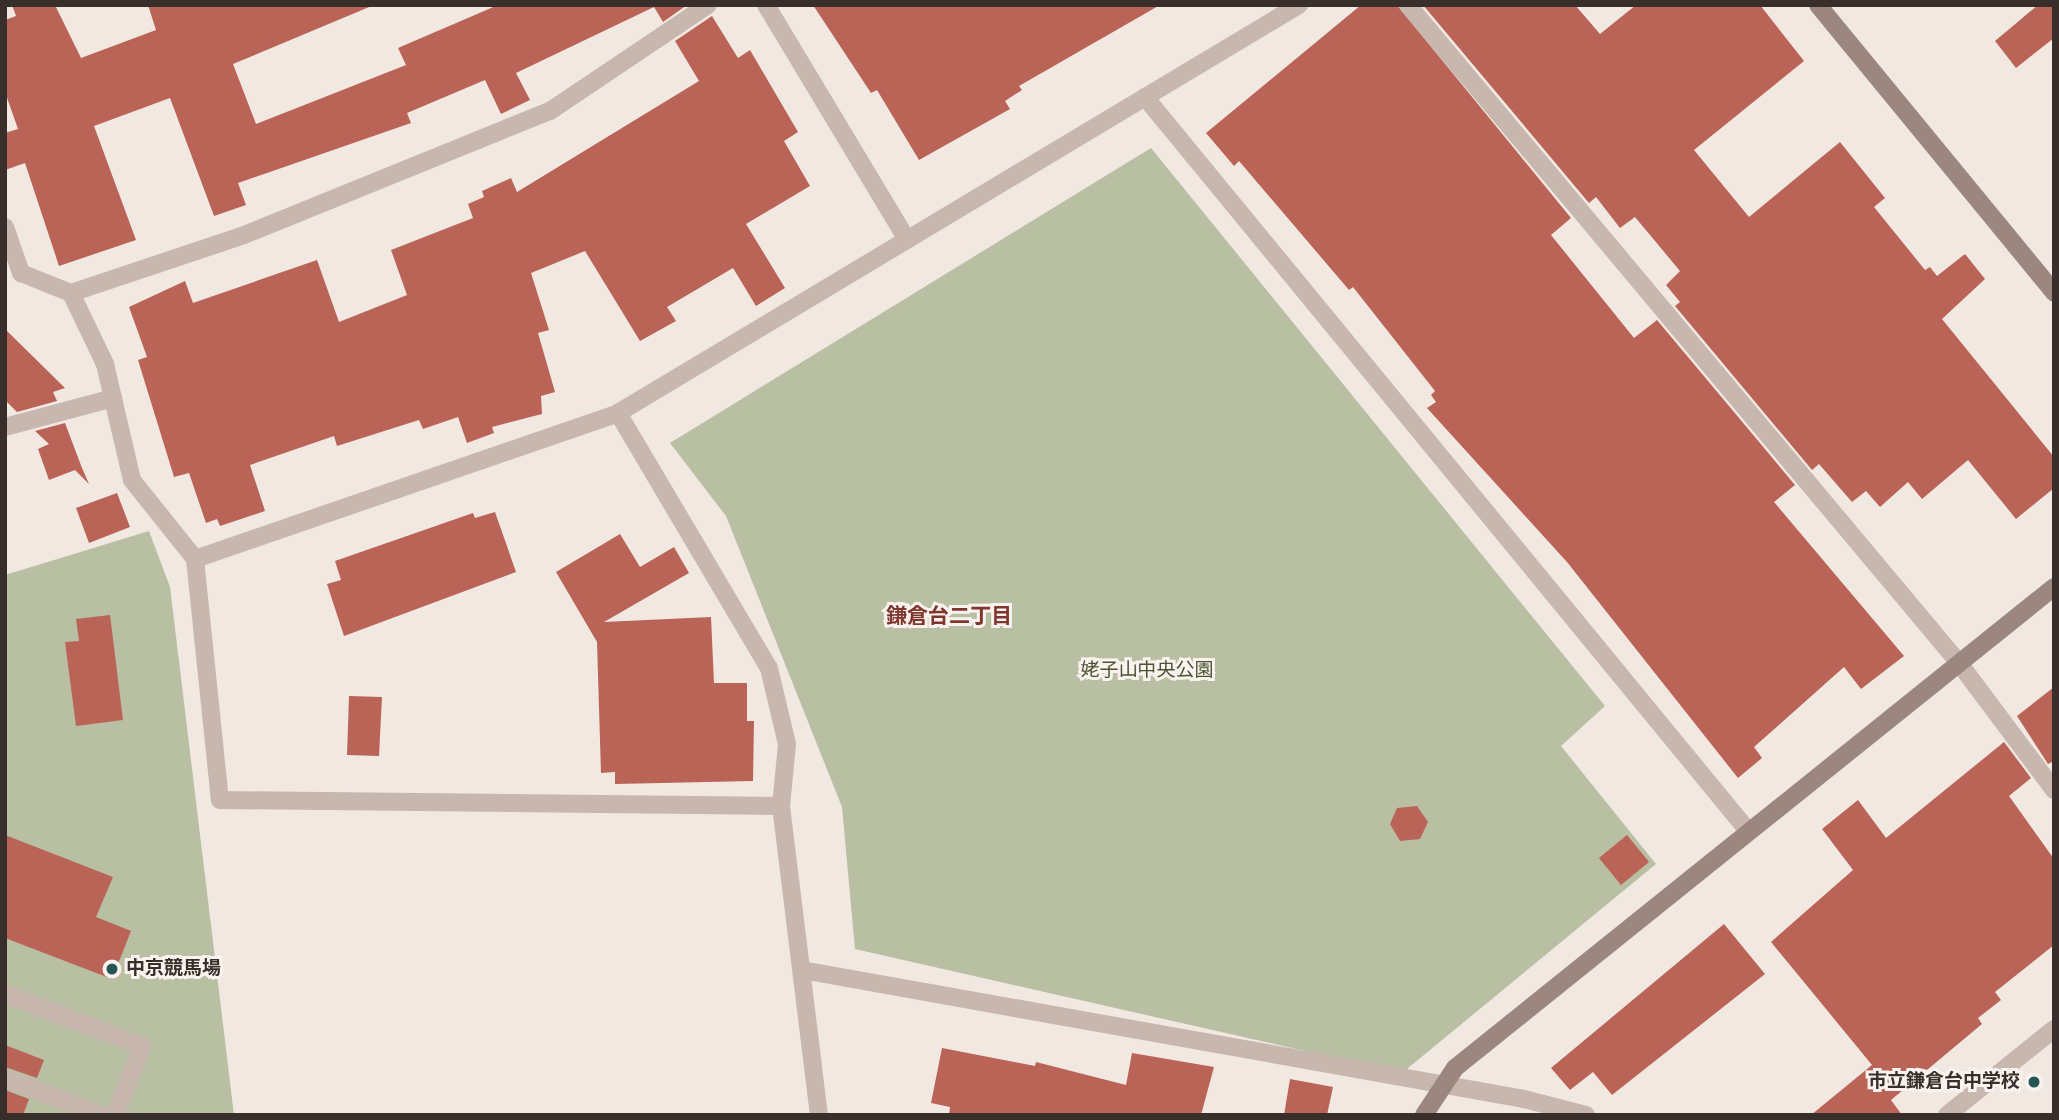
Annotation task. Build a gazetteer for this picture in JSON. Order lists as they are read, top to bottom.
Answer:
{
  "districts": ["鎌倉台二丁目"],
  "parks": ["姥子山中央公園"],
  "places": ["中京競馬場", "市立鎌倉台中学校"]
}
